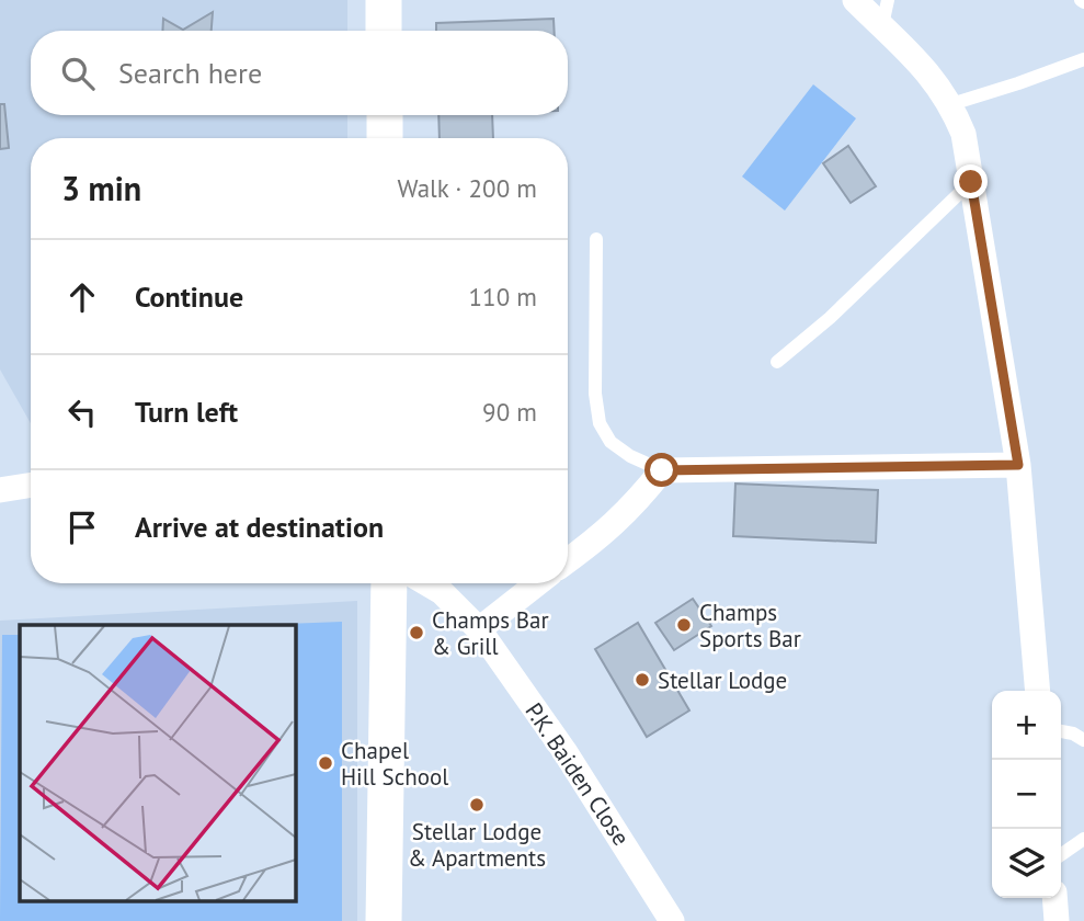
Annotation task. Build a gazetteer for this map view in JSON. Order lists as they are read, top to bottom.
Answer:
{
  "streets": {
    "street": ["P.K. Baiden Close"]
  },
  "places": [
    "Champs Sports Bar",
    "Champs Bar & Grill",
    "Stellar Lodge",
    "Chapel Hill School",
    "Stellar Lodge & Apartments"
  ],
  "page": {
    "search": "Search here",
    "heading": ["3 min", "Walk · 200 m"],
    "list": [
      ["Continue", "110 m"],
      ["Turn left", "90 m"],
      "Arrive at destination"
    ],
    "map_buttons": ["+", "−"]
  }
}
